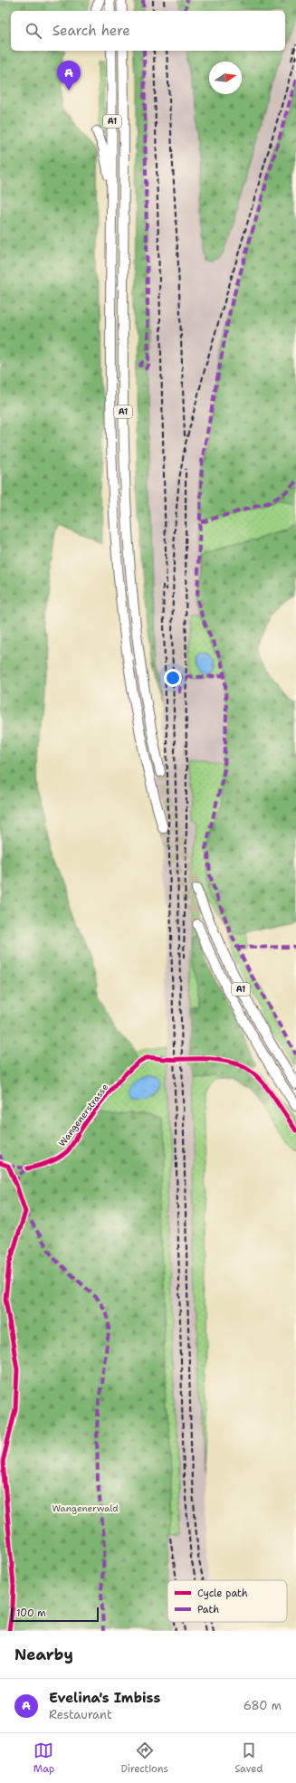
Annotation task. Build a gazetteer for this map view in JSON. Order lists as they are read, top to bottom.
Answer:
{
  "streets": {
    "highway": ["A1"],
    "street": ["Wangenerstrasse"]
  },
  "parks": ["Wangenerwald"],
  "legend": ["Cycle path", "Path"],
  "scale_bar": "100 m",
  "north": "right",
  "page": {
    "search": "Search here",
    "pins": "A",
    "scale": "100 m",
    "heading": "Nearby",
    "list": [
      {
        "mark": "A",
        "name": "Evelina's Imbiss",
        "note": "Restaurant",
        "value": "680 m"
      }
    ],
    "nav": ["Map", "Directions", "Saved"]
  }
}
